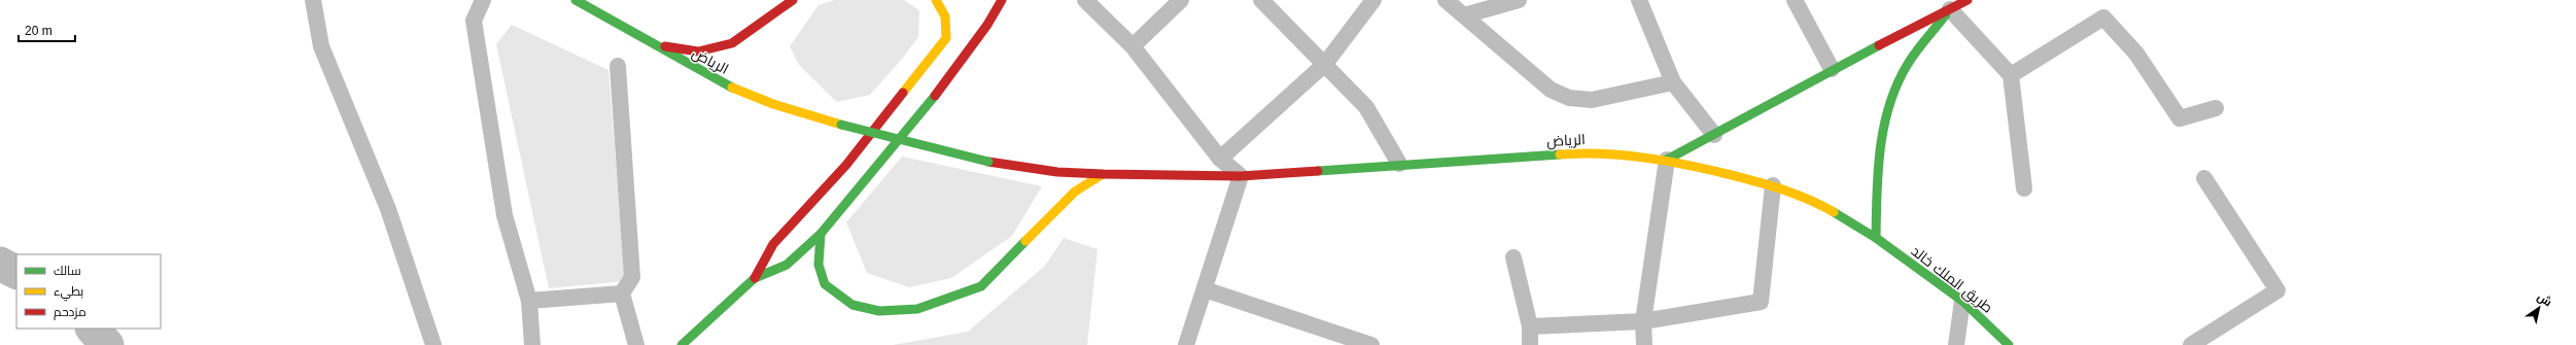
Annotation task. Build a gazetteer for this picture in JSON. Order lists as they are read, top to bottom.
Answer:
{
  "streets": {
    "street": ["الرياض", "طريق الملك خالد"]
  },
  "crossings": [
    ["الرياض", "طريق الملك خالد"]
  ],
  "legend": ["سالك", "بطيء", "مزدحم"],
  "scale_bar": "20 m",
  "north": "top right"
}
